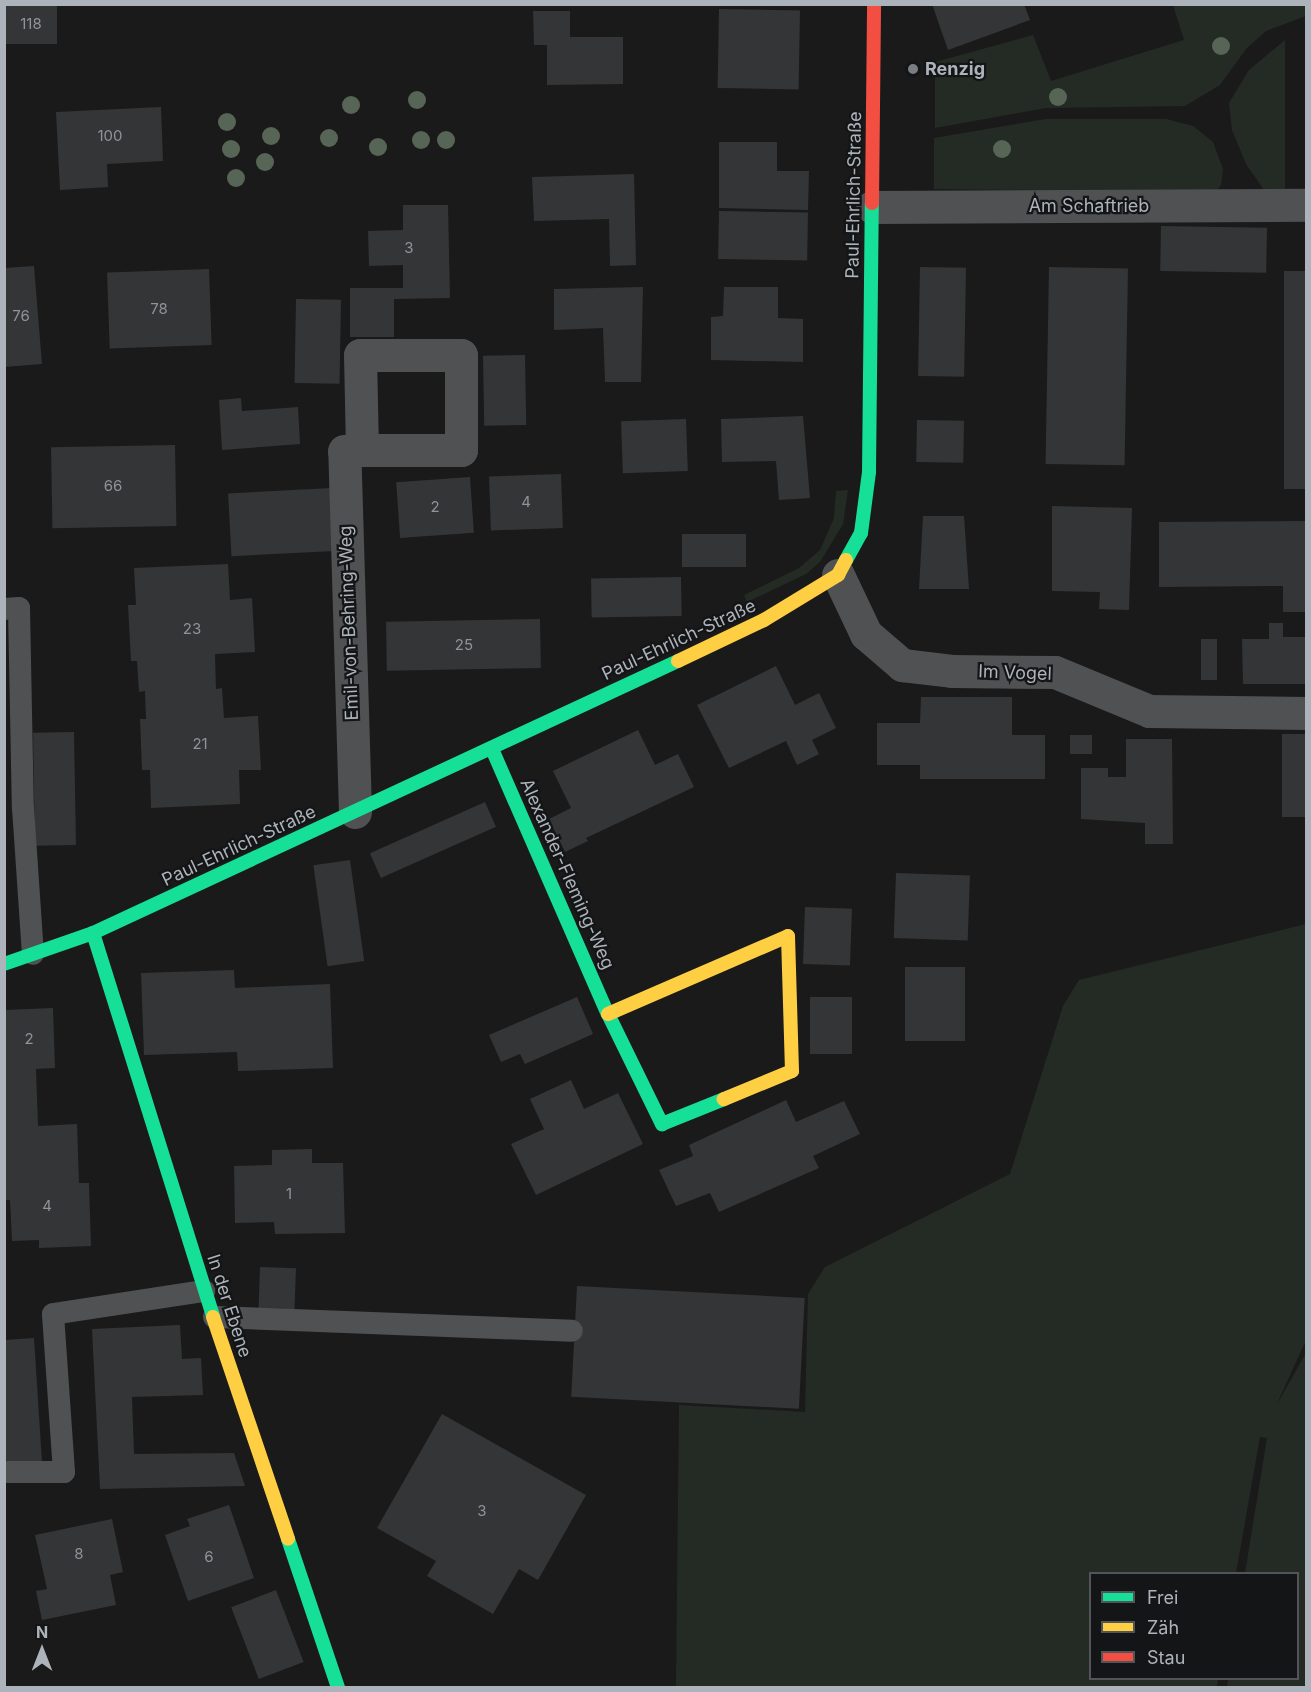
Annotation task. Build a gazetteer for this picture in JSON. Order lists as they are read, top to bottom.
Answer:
{
  "streets": {
    "street": [
      "Paul-Ehrlich-Straße",
      "Am Schaftrieb",
      "Emil-von-Behring-Weg",
      "Im Vogel",
      "Alexander-Fleming-Weg",
      "In der Ebene"
    ]
  },
  "crossings": [
    ["Paul-Ehrlich-Straße", "Am Schaftrieb"],
    ["Paul-Ehrlich-Straße", "Emil-von-Behring-Weg"],
    ["Paul-Ehrlich-Straße", "Im Vogel"],
    ["Paul-Ehrlich-Straße", "Alexander-Fleming-Weg"],
    ["Paul-Ehrlich-Straße", "In der Ebene"]
  ],
  "places": ["Renzig"],
  "house_numbers": [
    "118",
    "100",
    "3",
    "78",
    "76",
    "66",
    "4",
    "2",
    "23",
    "25",
    "21",
    "2",
    "1",
    "4",
    "3",
    "8",
    "6"
  ],
  "legend": ["Frei", "Zäh", "Stau"],
  "north": "top"
}
